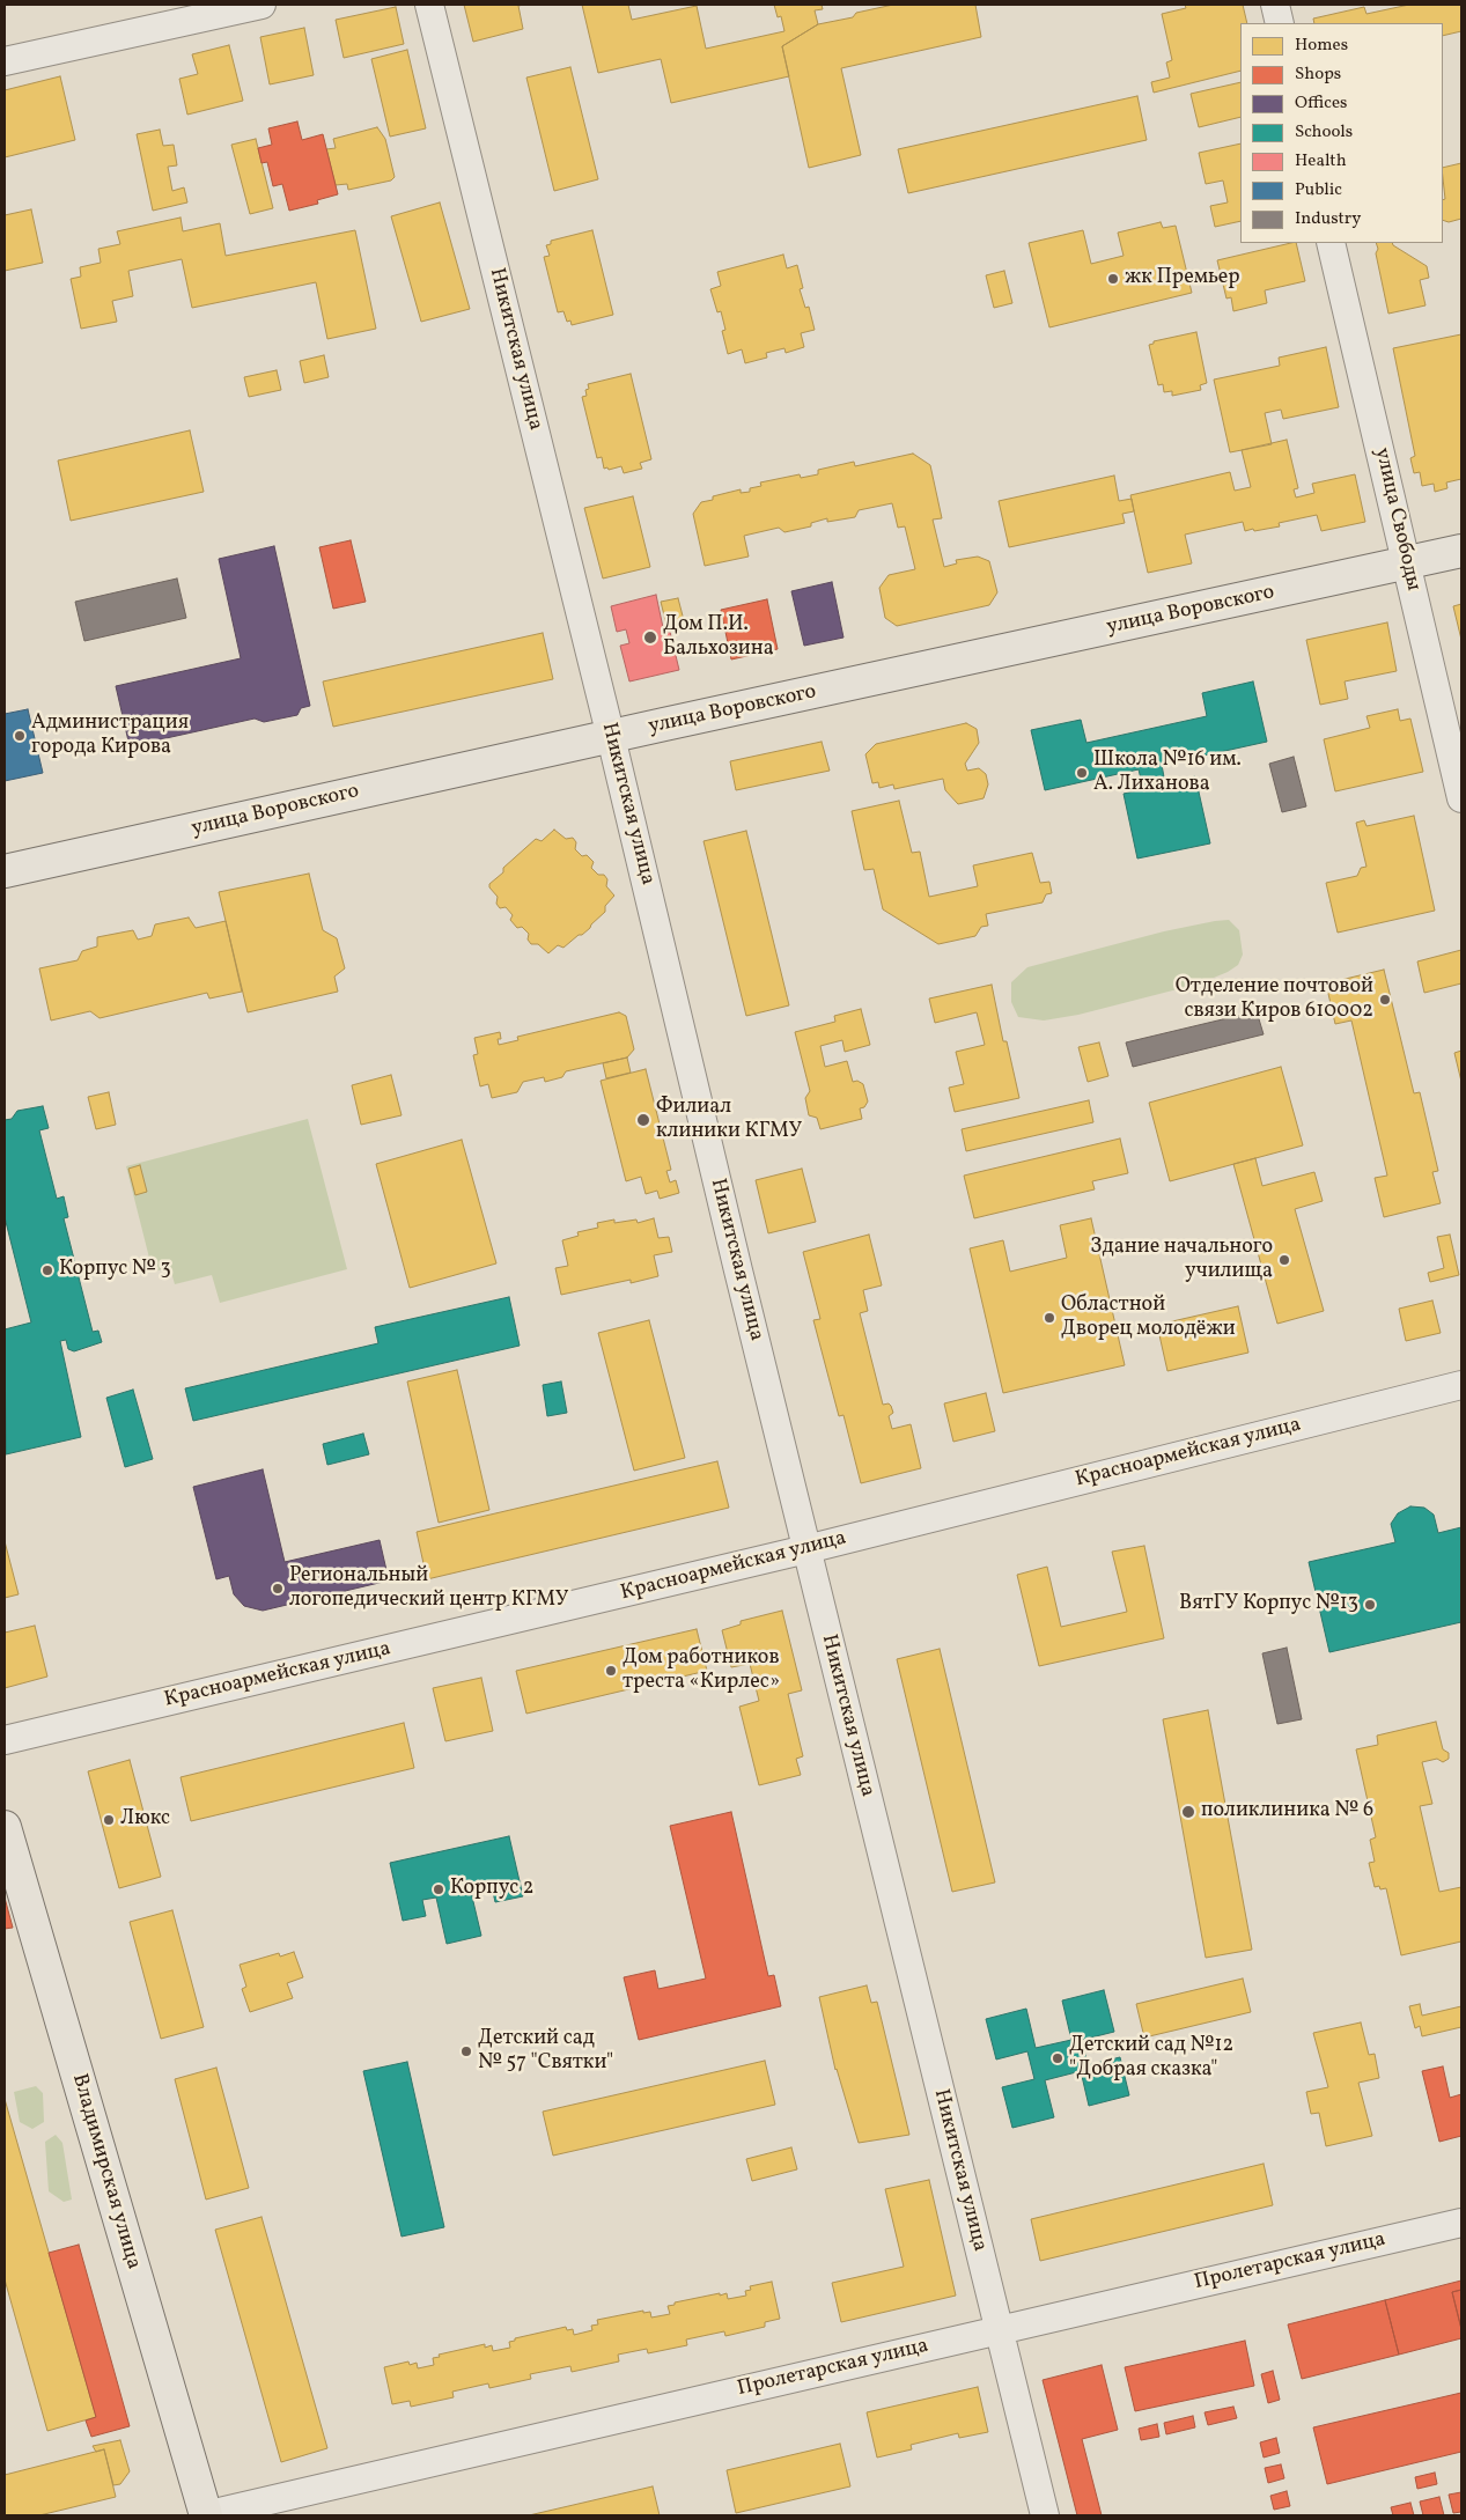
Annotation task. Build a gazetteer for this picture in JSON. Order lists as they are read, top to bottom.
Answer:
{
  "streets": {
    "main road": ["улица Воровского", "Владимирская улица"],
    "street": [
      "Никитская улица",
      "улица Свободы",
      "Красноармейская улица",
      "Пролетарская улица"
    ]
  },
  "crossings": [
    ["Никитская улица", "улица Воровского"],
    ["Никитская улица", "Красноармейская улица"],
    ["Никитская улица", "Пролетарская улица"],
    ["улица Свободы", "улица Воровского"],
    ["Владимирская улица", "Пролетарская улица"]
  ],
  "places": [
    "жк Премьер",
    "Дом П.И. Бальхозина",
    "Администрация города Кирова",
    "Школа №16 им. А. Лиханова",
    "Отделение почтовой связи Киров 610002",
    "Филиал клиники КГМУ",
    "Здание начального училища",
    "Корпус № 3",
    "Областной Дворец молодёжи",
    "Региональный логопедический центр КГМУ",
    "ВятГУ Корпус №13",
    "Дом работников треста «Кирлес»",
    "поликлиника № 6",
    "Люкс",
    "Корпус 2",
    "Детский сад № 57 \"Святки\"",
    "Детский сад №12 \"Добрая сказка\""
  ],
  "legend": [
    "Homes",
    "Shops",
    "Offices",
    "Schools",
    "Health",
    "Public",
    "Industry"
  ]
}
